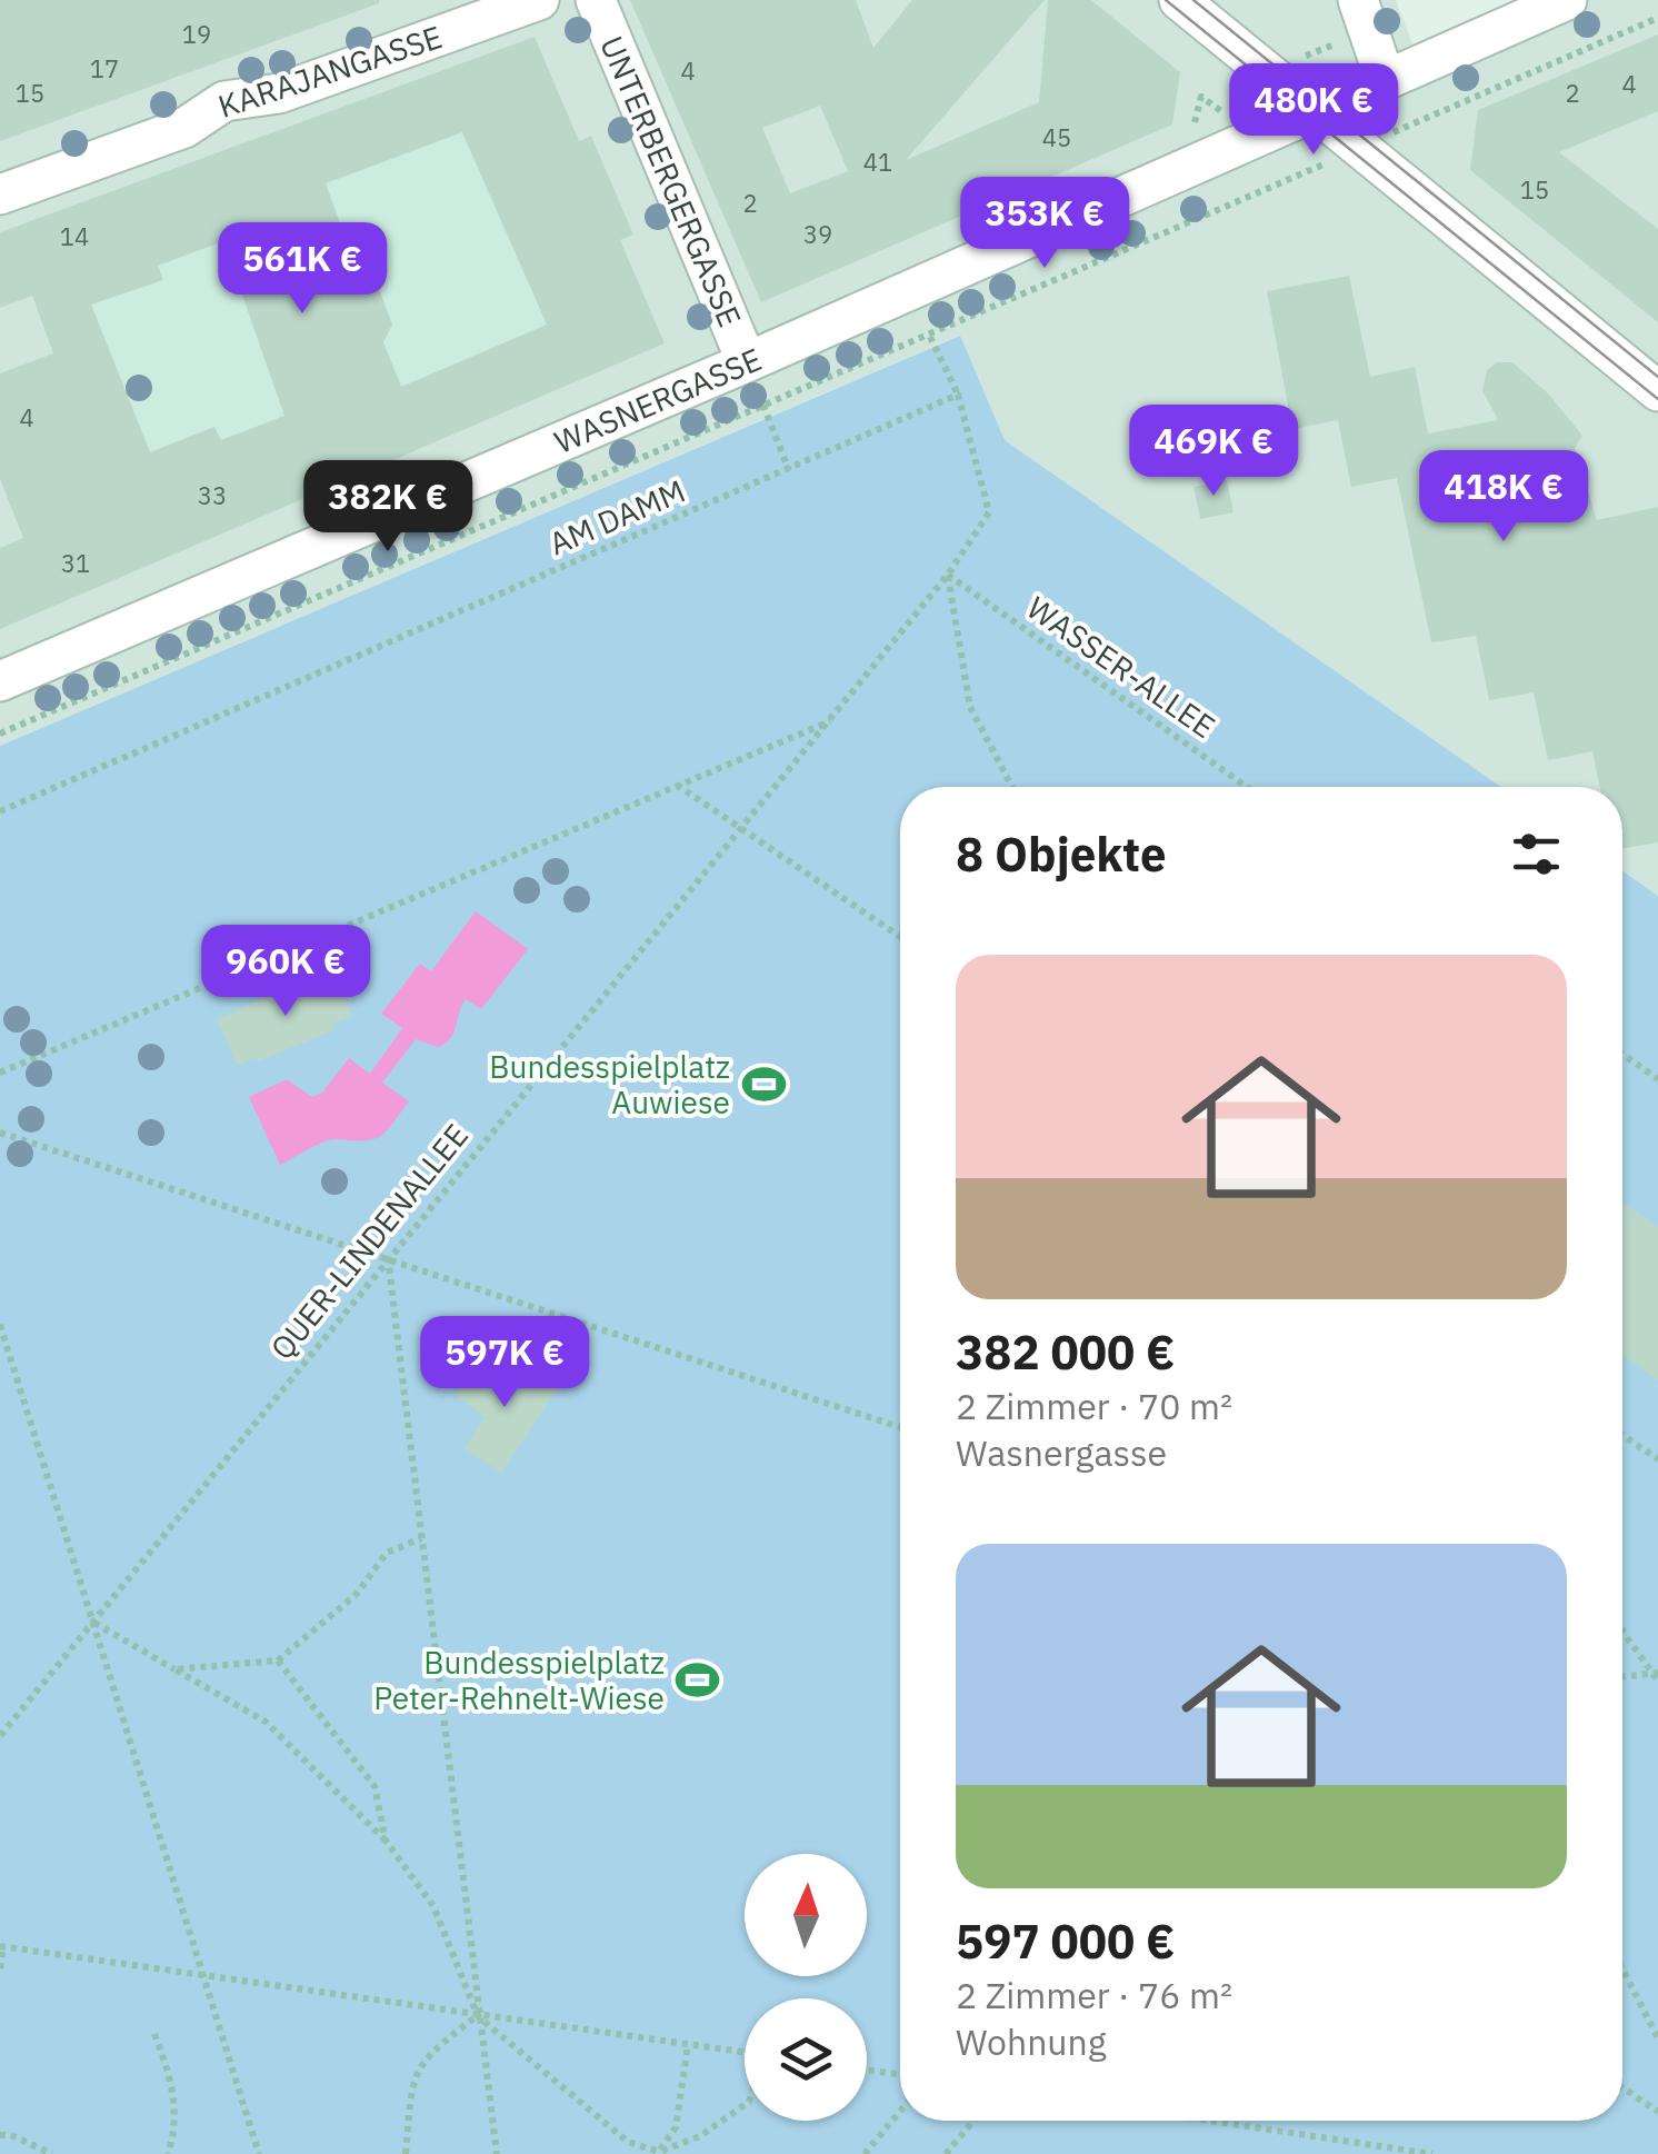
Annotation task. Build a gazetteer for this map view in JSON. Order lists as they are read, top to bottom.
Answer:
{
  "streets": {
    "street": ["KARAJANGASSE", "UNTERBERGERGASSE", "WASNERGASSE"],
    "path": ["AM DAMM", "WASSER-ALLEE", "QUER-LINDENALLEE"]
  },
  "crossings": [
    ["UNTERBERGERGASSE", "WASNERGASSE"],
    ["AM DAMM", "QUER-LINDENALLEE"],
    ["WASSER-ALLEE", "QUER-LINDENALLEE"]
  ],
  "places": {
    "sports": ["Bundesspielplatz Auwiese", "Bundesspielplatz Peter-Rehnelt-Wiese"]
  },
  "house_numbers": [
    "19",
    "17",
    "4",
    "4",
    "15",
    "2",
    "45",
    "41",
    "15",
    "2",
    "39",
    "14",
    "4",
    "33",
    "31"
  ],
  "north": "top",
  "page": {
    "price": [
      "480K €",
      "353K €",
      "561K €",
      "469K €",
      "418K €",
      "382K €",
      "960K €",
      "597K €"
    ],
    "heading": "8 Objekte",
    "list": [
      {
        "name": "382 000 €",
        "note": "2 Zimmer · 70 m² · Wasnergasse"
      },
      {
        "name": "597 000 €",
        "note": "2 Zimmer · 76 m² · Wohnung"
      }
    ]
  }
}
